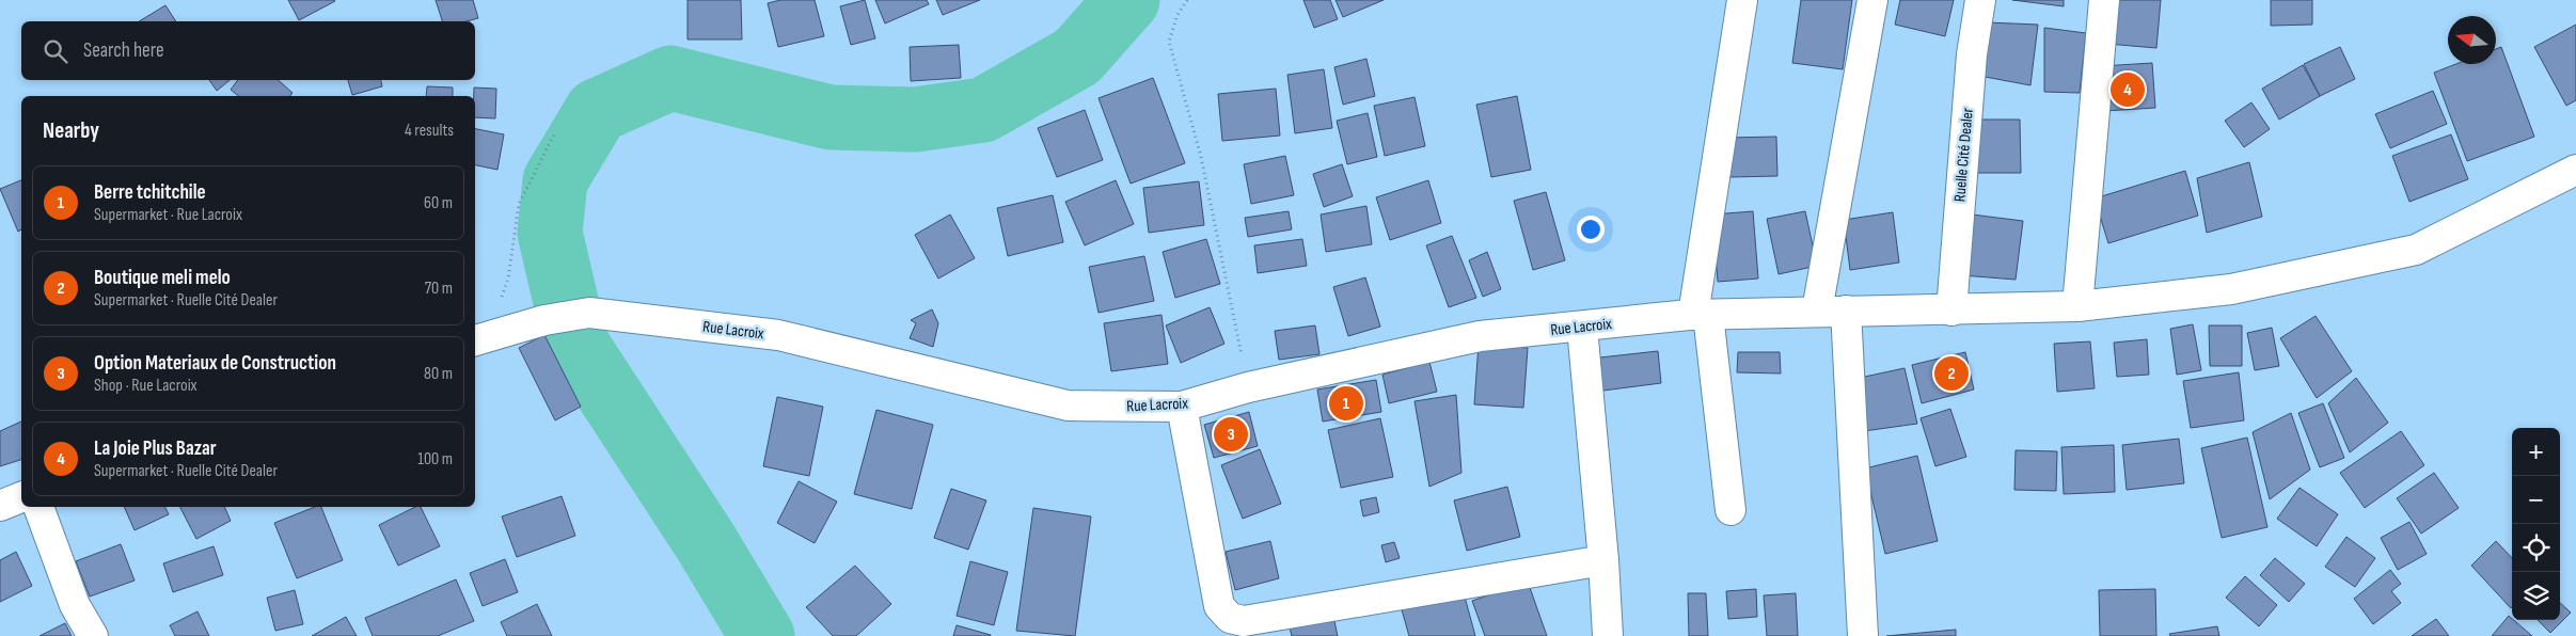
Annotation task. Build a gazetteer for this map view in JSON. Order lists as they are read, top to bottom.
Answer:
{
  "streets": {
    "street": ["Ruelle Cité Dealer", "Rue Lacroix"]
  },
  "crossings": [
    ["Ruelle Cité Dealer", "Rue Lacroix"]
  ],
  "north": "left",
  "page": {
    "search": "Search here",
    "pins": [
      "4",
      "2",
      "1",
      "3"
    ],
    "heading": ["Nearby", "4 results"],
    "list": [
      {
        "mark": "1",
        "name": "Berre tchitchile",
        "note": "Supermarket · Rue Lacroix",
        "value": "60 m"
      },
      {
        "mark": "2",
        "name": "Boutique meli melo",
        "note": "Supermarket · Ruelle Cité Dealer",
        "value": "70 m"
      },
      {
        "mark": "3",
        "name": "Option Materiaux de Construction",
        "note": "Shop · Rue Lacroix",
        "value": "80 m"
      },
      {
        "mark": "4",
        "name": "La Joie Plus Bazar",
        "note": "Supermarket · Ruelle Cité Dealer",
        "value": "100 m"
      }
    ],
    "map_buttons": ["+", "−"]
  }
}
